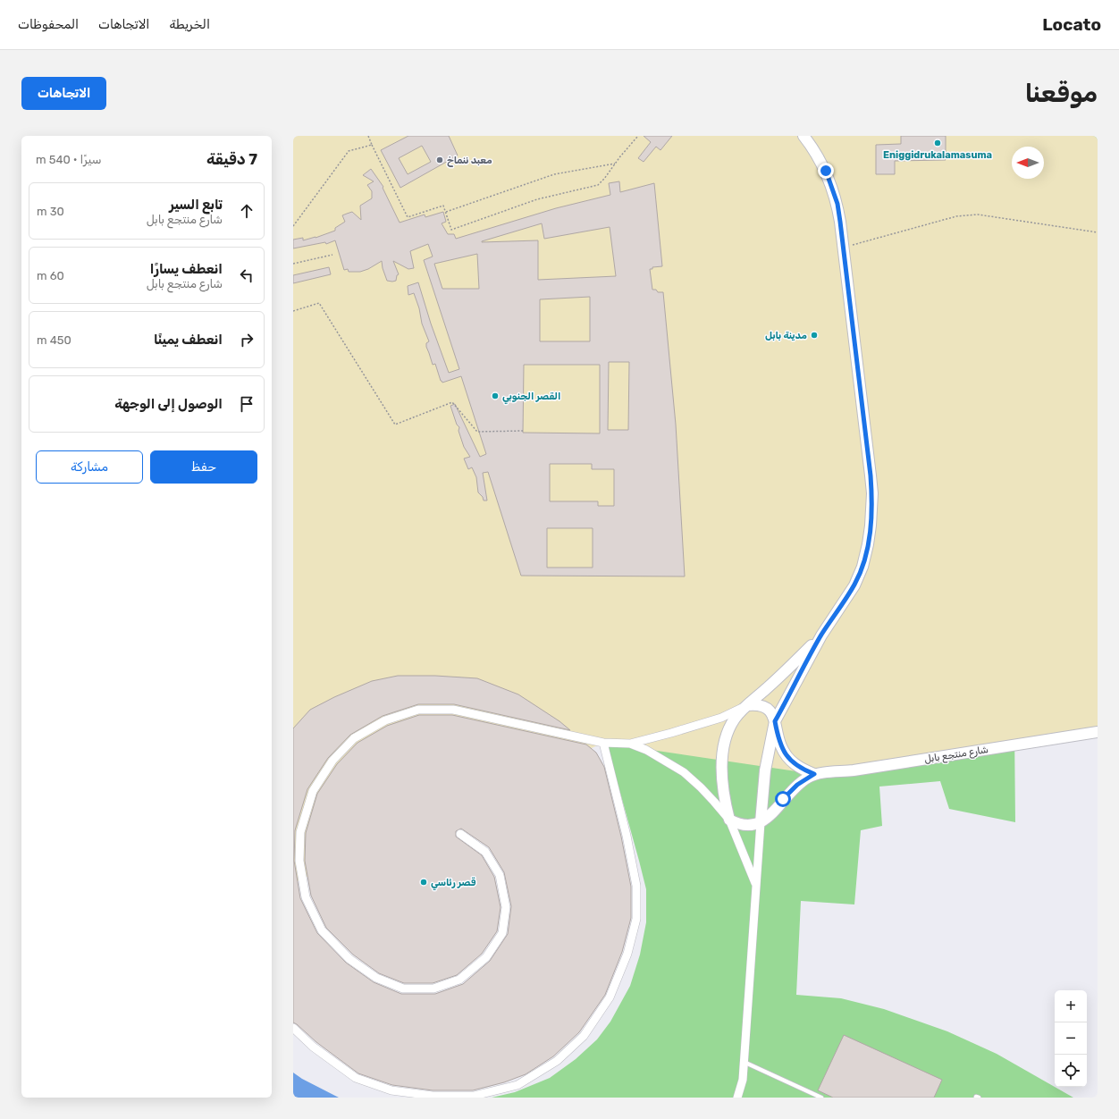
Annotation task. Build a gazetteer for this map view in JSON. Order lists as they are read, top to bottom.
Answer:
{
  "streets": {
    "street": ["شارع منتجع بابل"]
  },
  "places": [
    "Eniggidrukalamasuma",
    "معبد ننماخ",
    "مدينة بابل",
    "القصر الجنوبي",
    "قصر رئاسي"
  ],
  "north": "left",
  "page": {
    "header": "Locato",
    "nav": ["الخريطة", "الاتجاهات", "المحفوظات"],
    "buttons": [
      "الاتجاهات",
      ["حفظ", "مشاركة"]
    ],
    "title": "موقعنا",
    "heading": ["7 دقيقة", "سيرًا · 540 m"],
    "list": [
      ["تابع السير", "شارع منتجع بابل", "30 m"],
      ["انعطف يسارًا", "شارع منتجع بابل", "60 m"],
      ["انعطف يمينًا", "450 m"],
      "الوصول إلى الوجهة"
    ],
    "map_buttons": ["+", "−"]
  }
}
